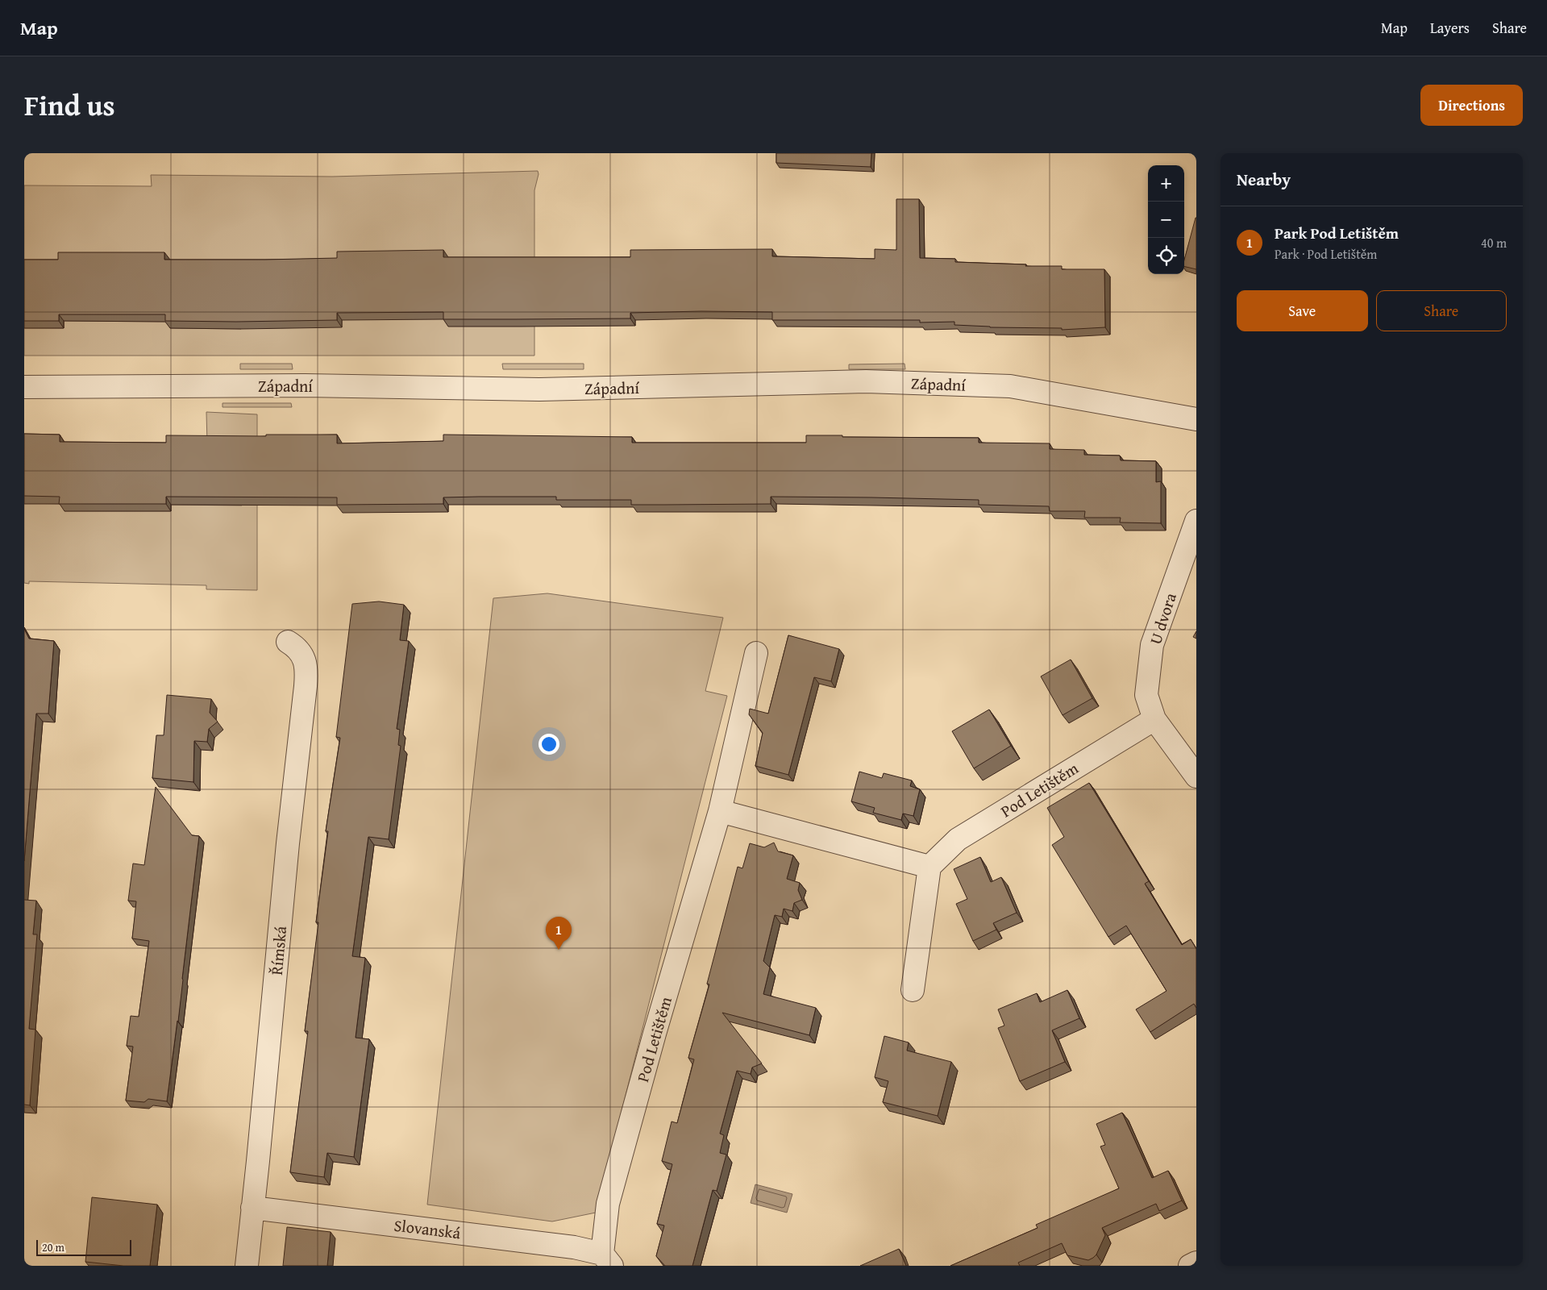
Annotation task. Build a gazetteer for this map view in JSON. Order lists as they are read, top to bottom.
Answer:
{
  "streets": {
    "street": [
      "Západní",
      "U dvora",
      "Pod Letištěm",
      "Římská",
      "Slovanská"
    ]
  },
  "crossings": [
    ["U dvora", "Pod Letištěm"],
    ["Pod Letištěm", "Slovanská"],
    ["Římská", "Slovanská"]
  ],
  "scale_bar": "20 m",
  "page": {
    "header": "Map",
    "nav": ["Map", "Layers", "Share"],
    "title": "Find us",
    "buttons": [
      "Directions",
      ["Save", "Share"]
    ],
    "heading": "Nearby",
    "map_buttons": ["+", "−"],
    "list": [
      {
        "mark": "1",
        "name": "Park Pod Letištěm",
        "note": "Park · Pod Letištěm",
        "value": "40 m"
      }
    ],
    "pins": "1",
    "scale": "20 m"
  }
}
